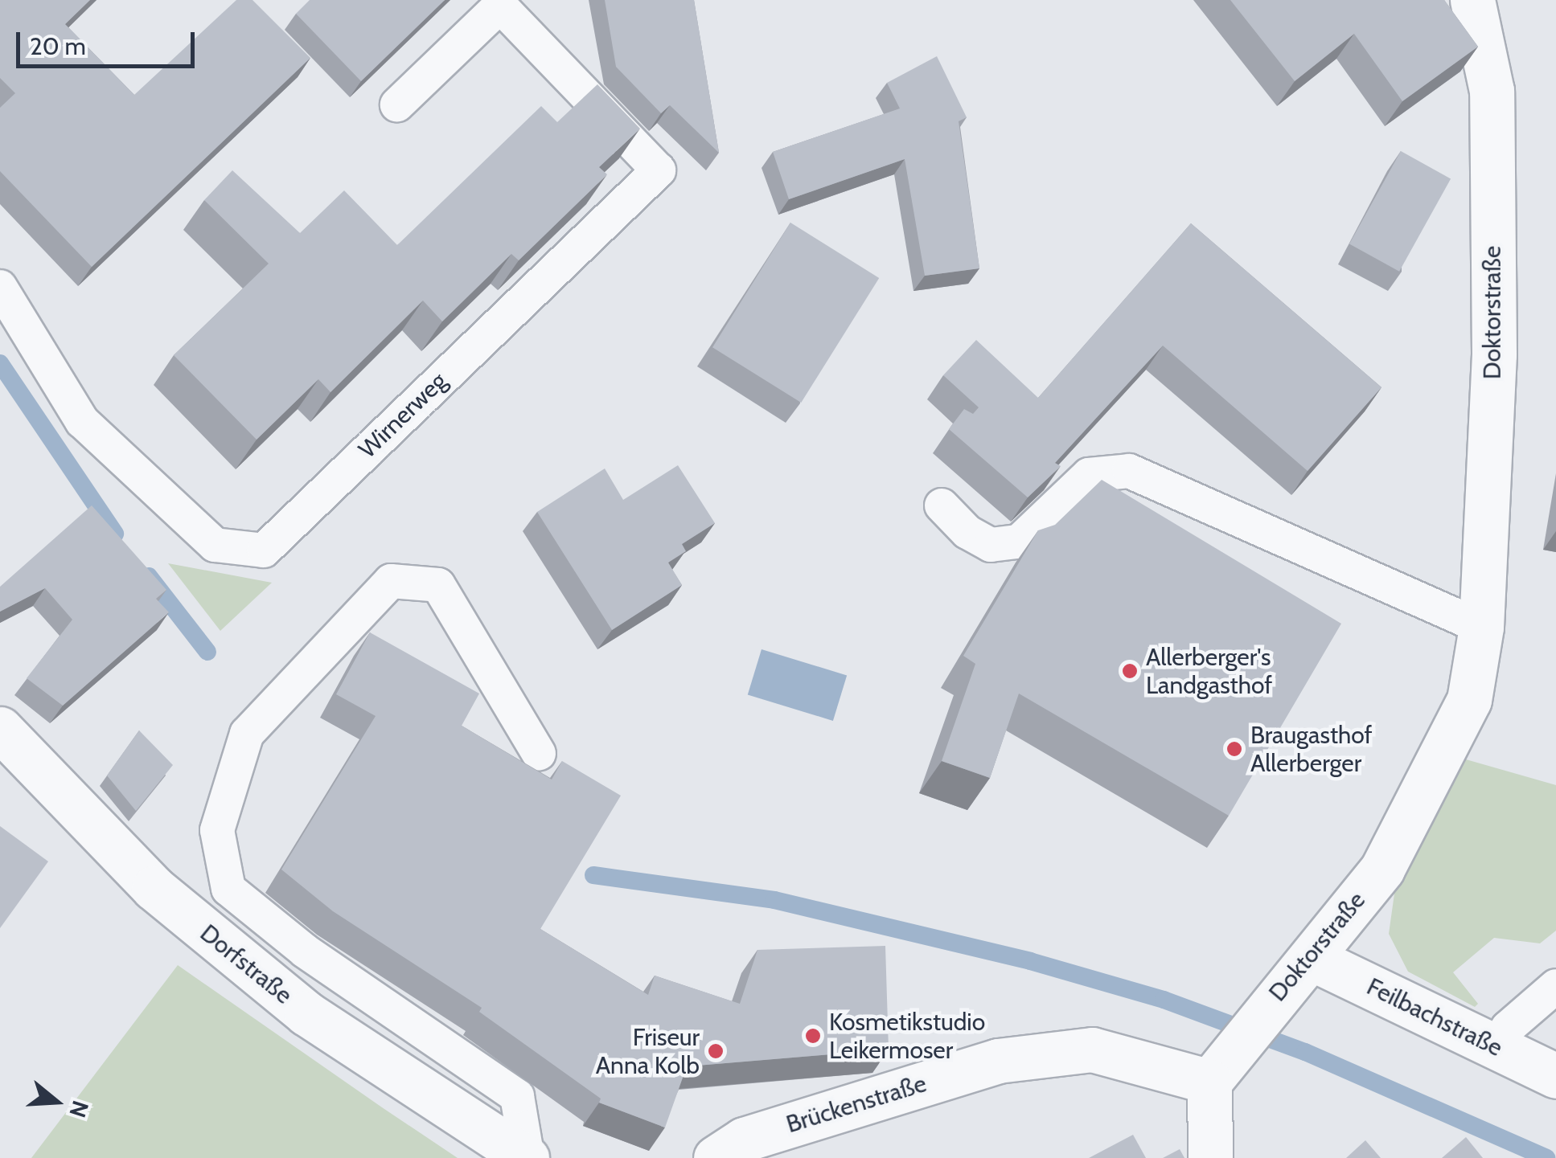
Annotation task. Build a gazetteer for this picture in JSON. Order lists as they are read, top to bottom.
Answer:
{
  "streets": {
    "street": [
      "Doktorstraße",
      "Dorfstraße",
      "Feilbachstraße",
      "Brückenstraße"
    ],
    "lane": ["Wirnerweg"]
  },
  "crossings": [
    ["Doktorstraße", "Feilbachstraße"],
    ["Doktorstraße", "Brückenstraße"]
  ],
  "places": [
    "Allerberger's Landgasthof",
    "Braugasthof Allerberger",
    "Kosmetikstudio Leikermoser",
    "Friseur Anna Kolb"
  ],
  "scale_bar": "20 m",
  "north": "right"
}
